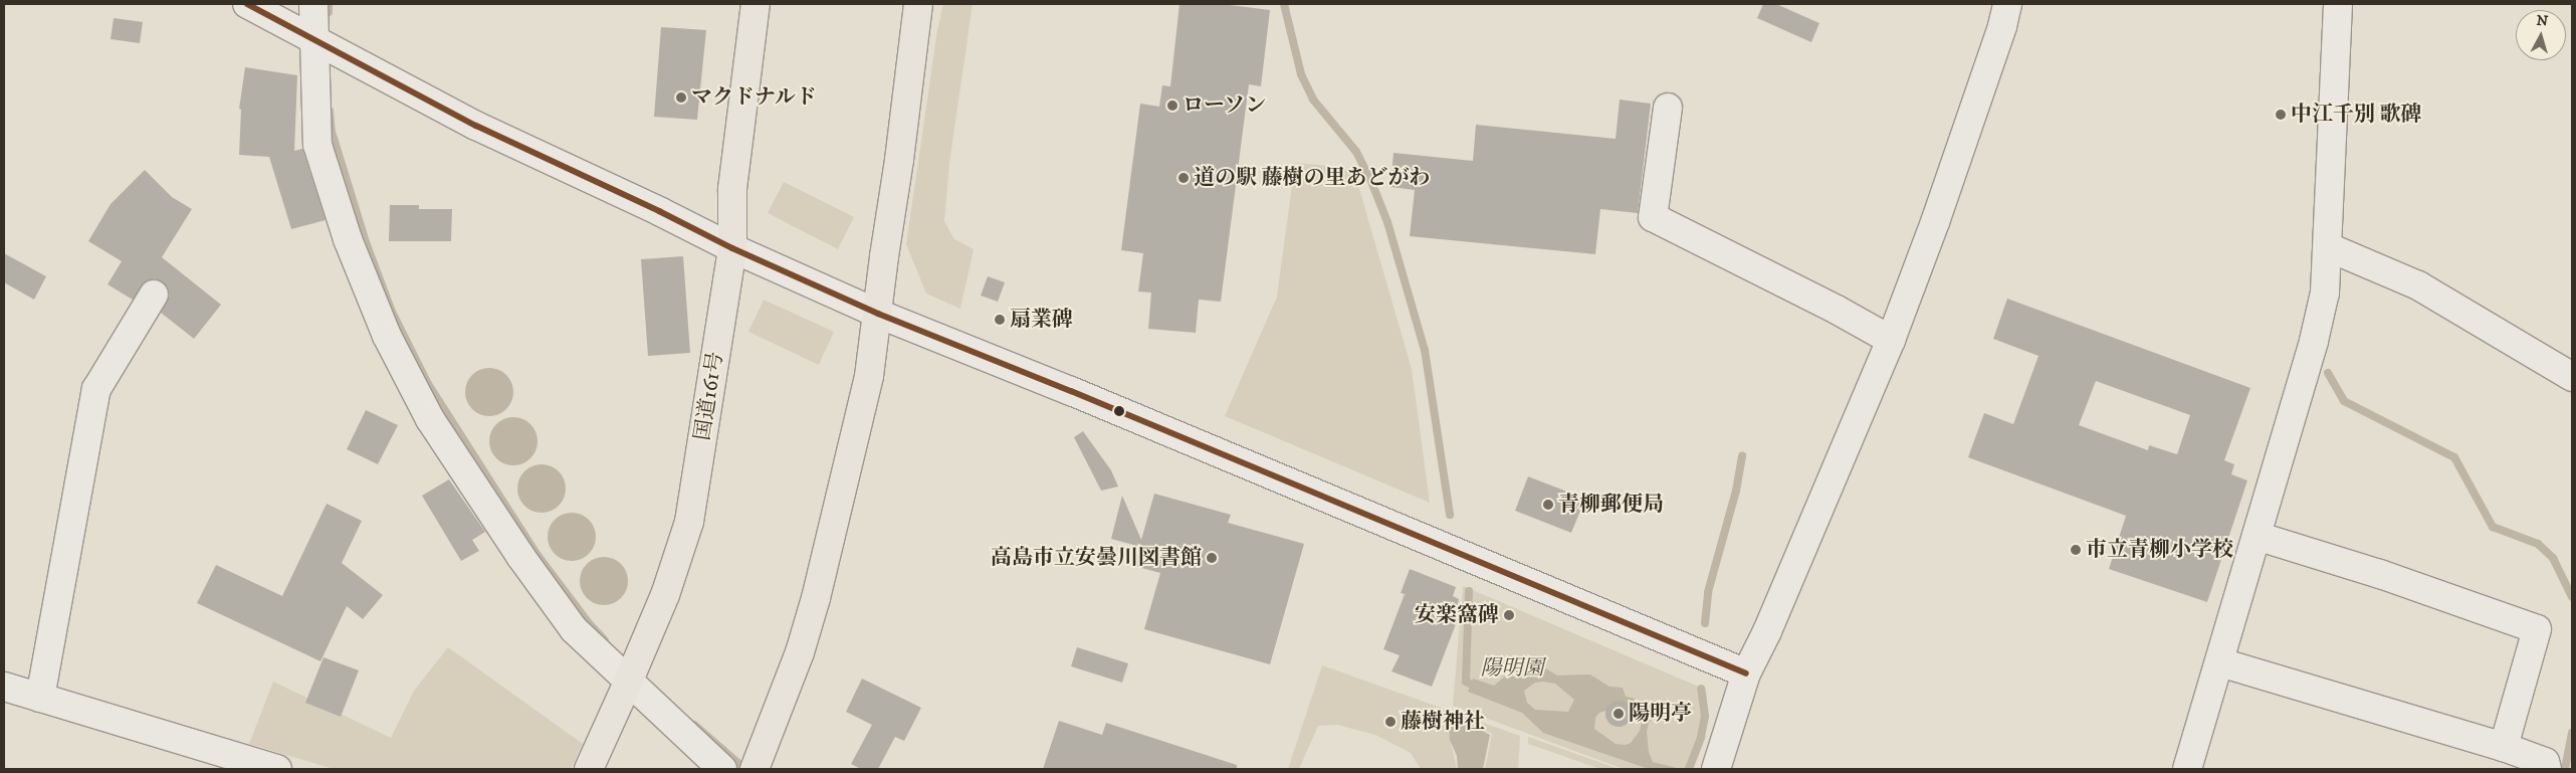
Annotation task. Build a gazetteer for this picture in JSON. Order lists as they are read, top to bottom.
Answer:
{
  "streets": {
    "highway": ["国道161号"]
  },
  "parks": ["陽明園"],
  "places": [
    "マクドナルド",
    "ローソン",
    "中江千別 歌碑",
    "道の駅 藤樹の里あどがわ",
    "扇業碑",
    "青柳郵便局",
    "市立青柳小学校",
    "高島市立安曇川図書館",
    "安楽窩碑",
    "陽明亭",
    "藤樹神社"
  ],
  "north": "top"
}
